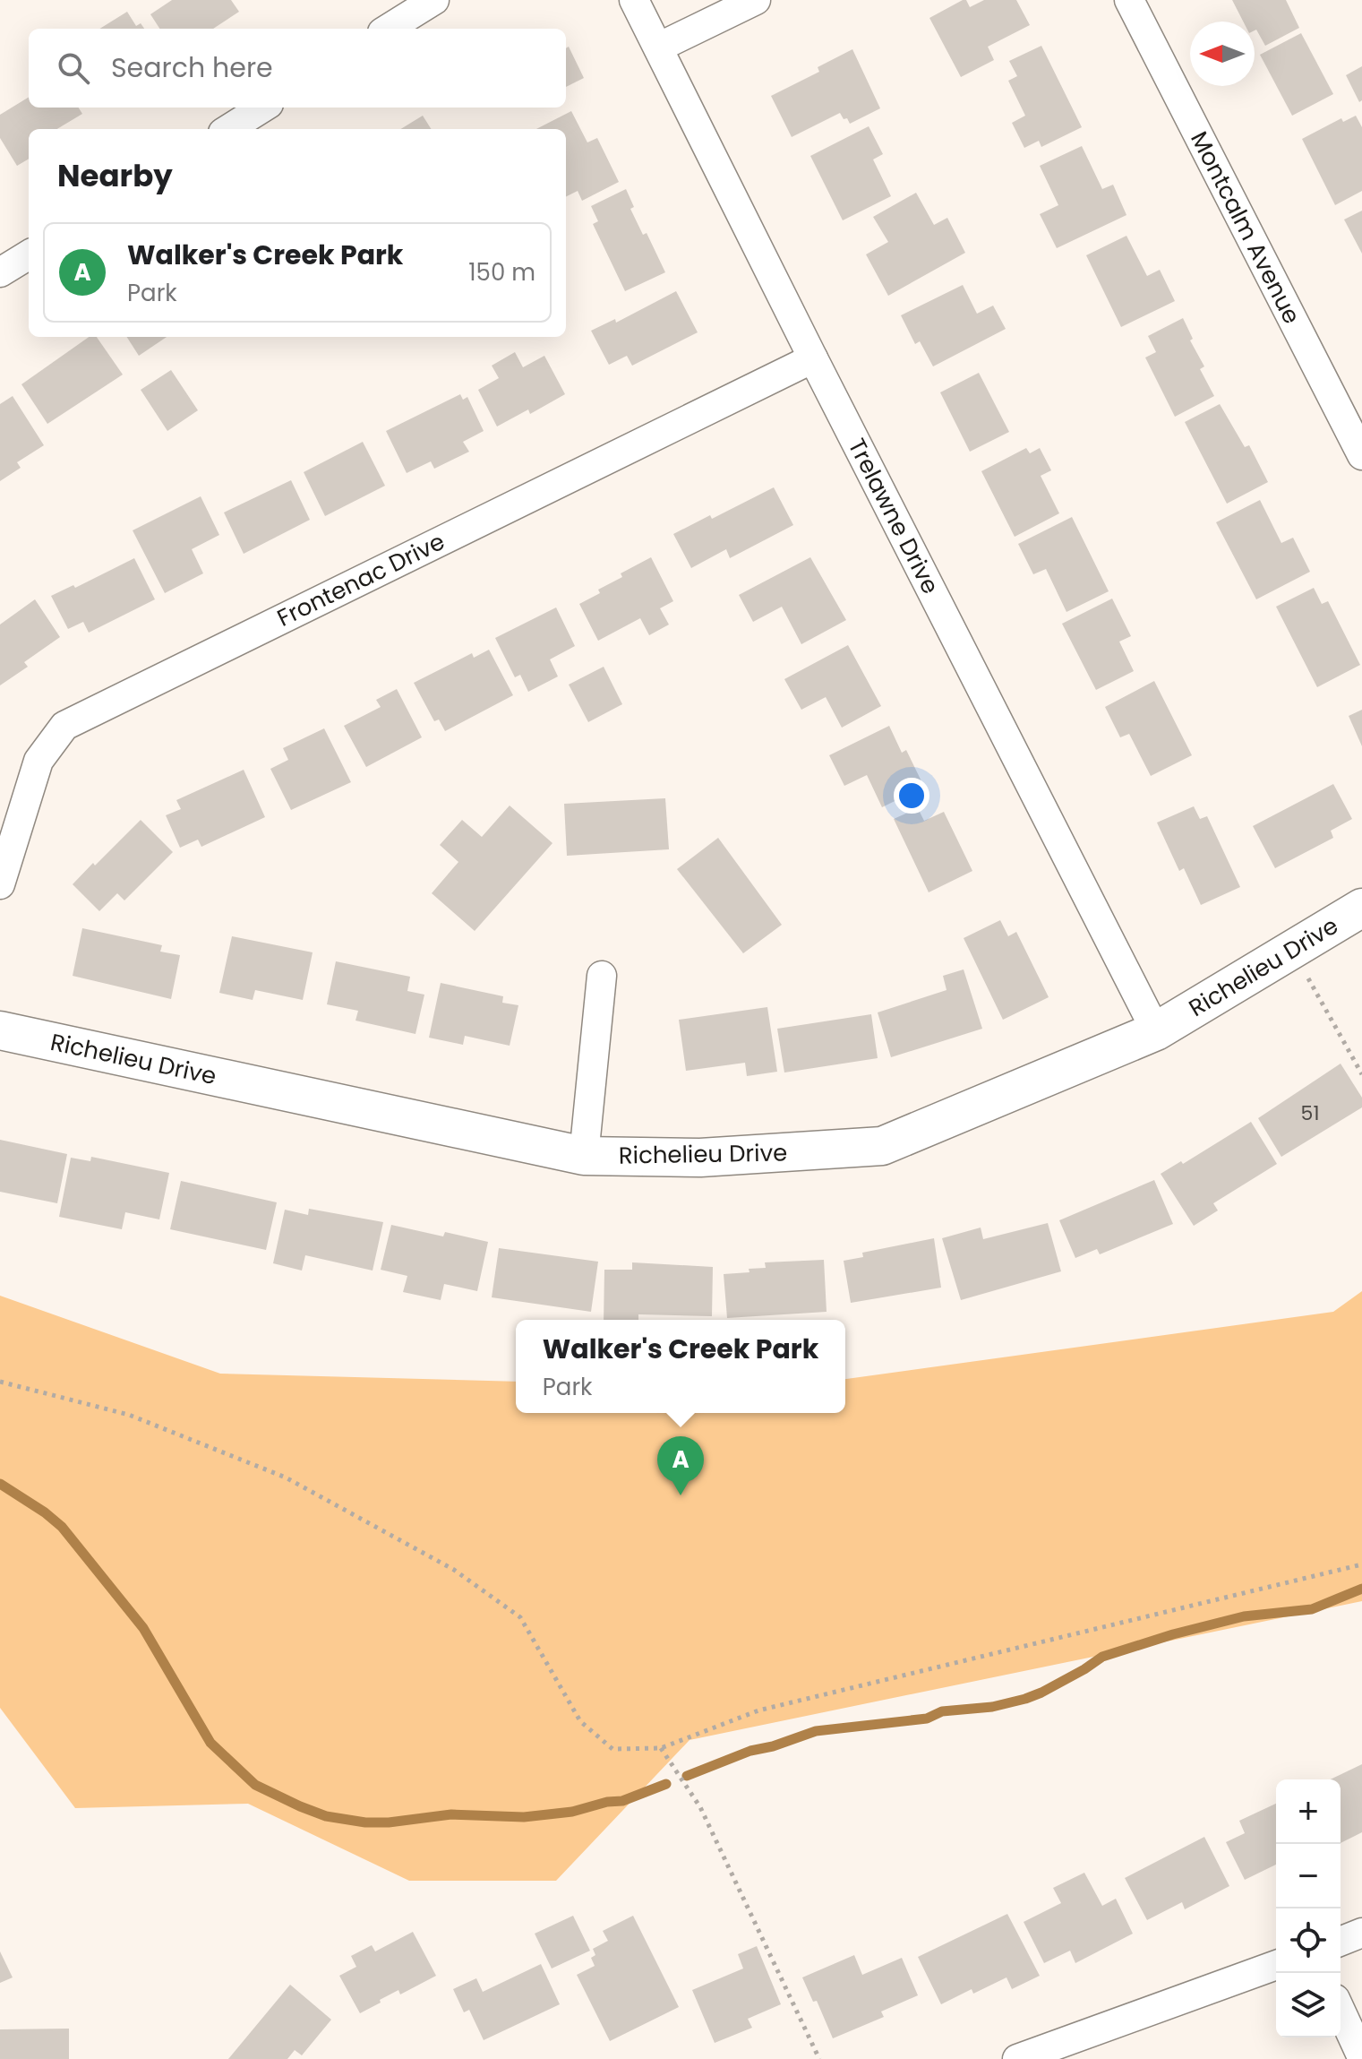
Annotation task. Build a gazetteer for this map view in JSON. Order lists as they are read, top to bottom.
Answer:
{
  "streets": {
    "street": [
      "Montcalm Avenue",
      "Trelawne Drive",
      "Frontenac Drive",
      "Richelieu Drive"
    ]
  },
  "crossings": [
    ["Trelawne Drive", "Frontenac Drive"],
    ["Trelawne Drive", "Richelieu Drive"]
  ],
  "house_numbers": ["51"],
  "north": "left",
  "page": {
    "search": "Search here",
    "heading": "Nearby",
    "list": [
      {
        "mark": "A",
        "name": "Walker's Creek Park",
        "note": "Park",
        "value": "150 m"
      }
    ],
    "popup": ["Walker's Creek Park", "Park"],
    "pins": "A",
    "map_buttons": ["+", "−"]
  }
}
